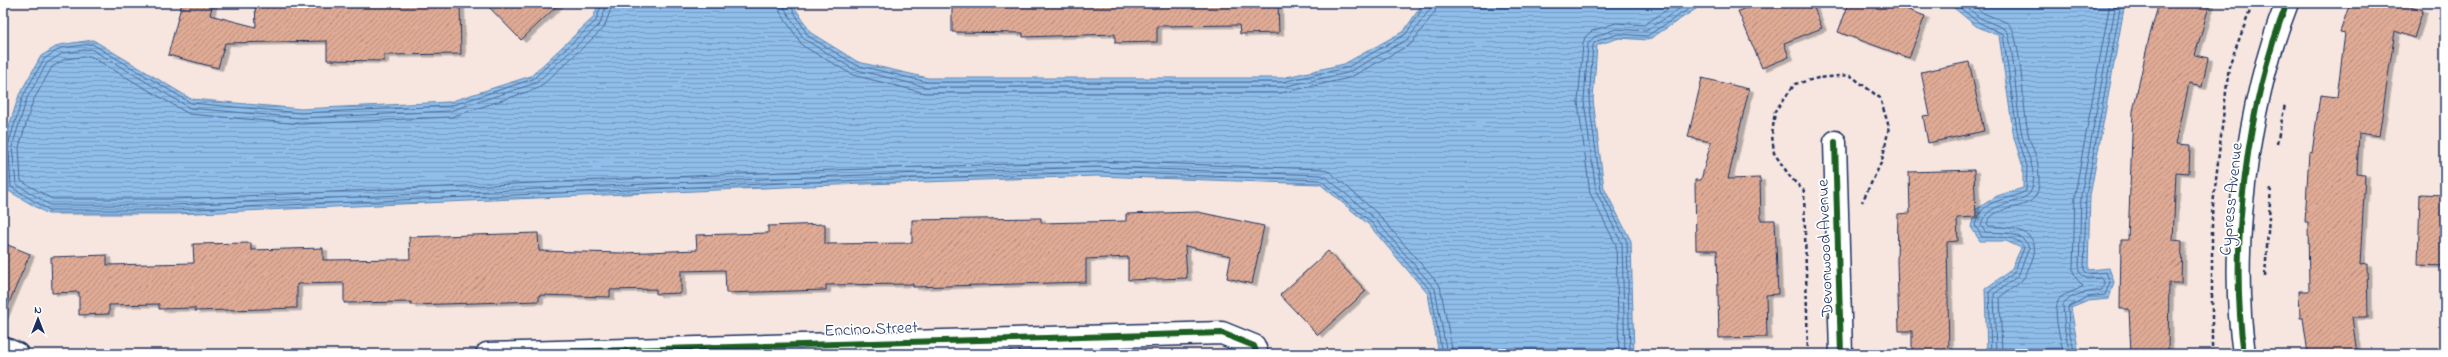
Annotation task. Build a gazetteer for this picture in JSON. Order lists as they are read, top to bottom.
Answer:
{
  "streets": {
    "street": ["Cypress Avenue", "Devonwood Avenue", "Encino Street"]
  },
  "north": "top"
}
